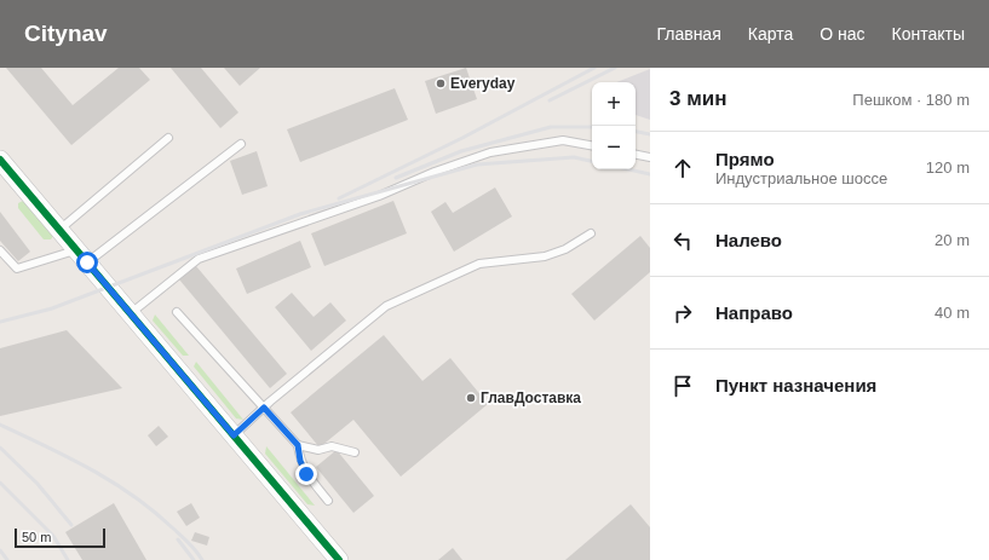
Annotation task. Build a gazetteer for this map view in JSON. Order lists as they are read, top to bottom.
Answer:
{
  "places": ["Everyday", "ГлавДоставка"],
  "scale_bar": "50 m",
  "page": {
    "header": "Citynav",
    "nav": [
      "Главная",
      "Карта",
      "О нас",
      "Контакты"
    ],
    "heading": ["3 мин", "Пешком · 180 m"],
    "map_buttons": ["+", "−"],
    "list": [
      ["Прямо", "Индустриальное шоссе", "120 m"],
      ["Налево", "20 m"],
      ["Направо", "40 m"],
      "Пункт назначения"
    ],
    "scale": "50 m"
  }
}
